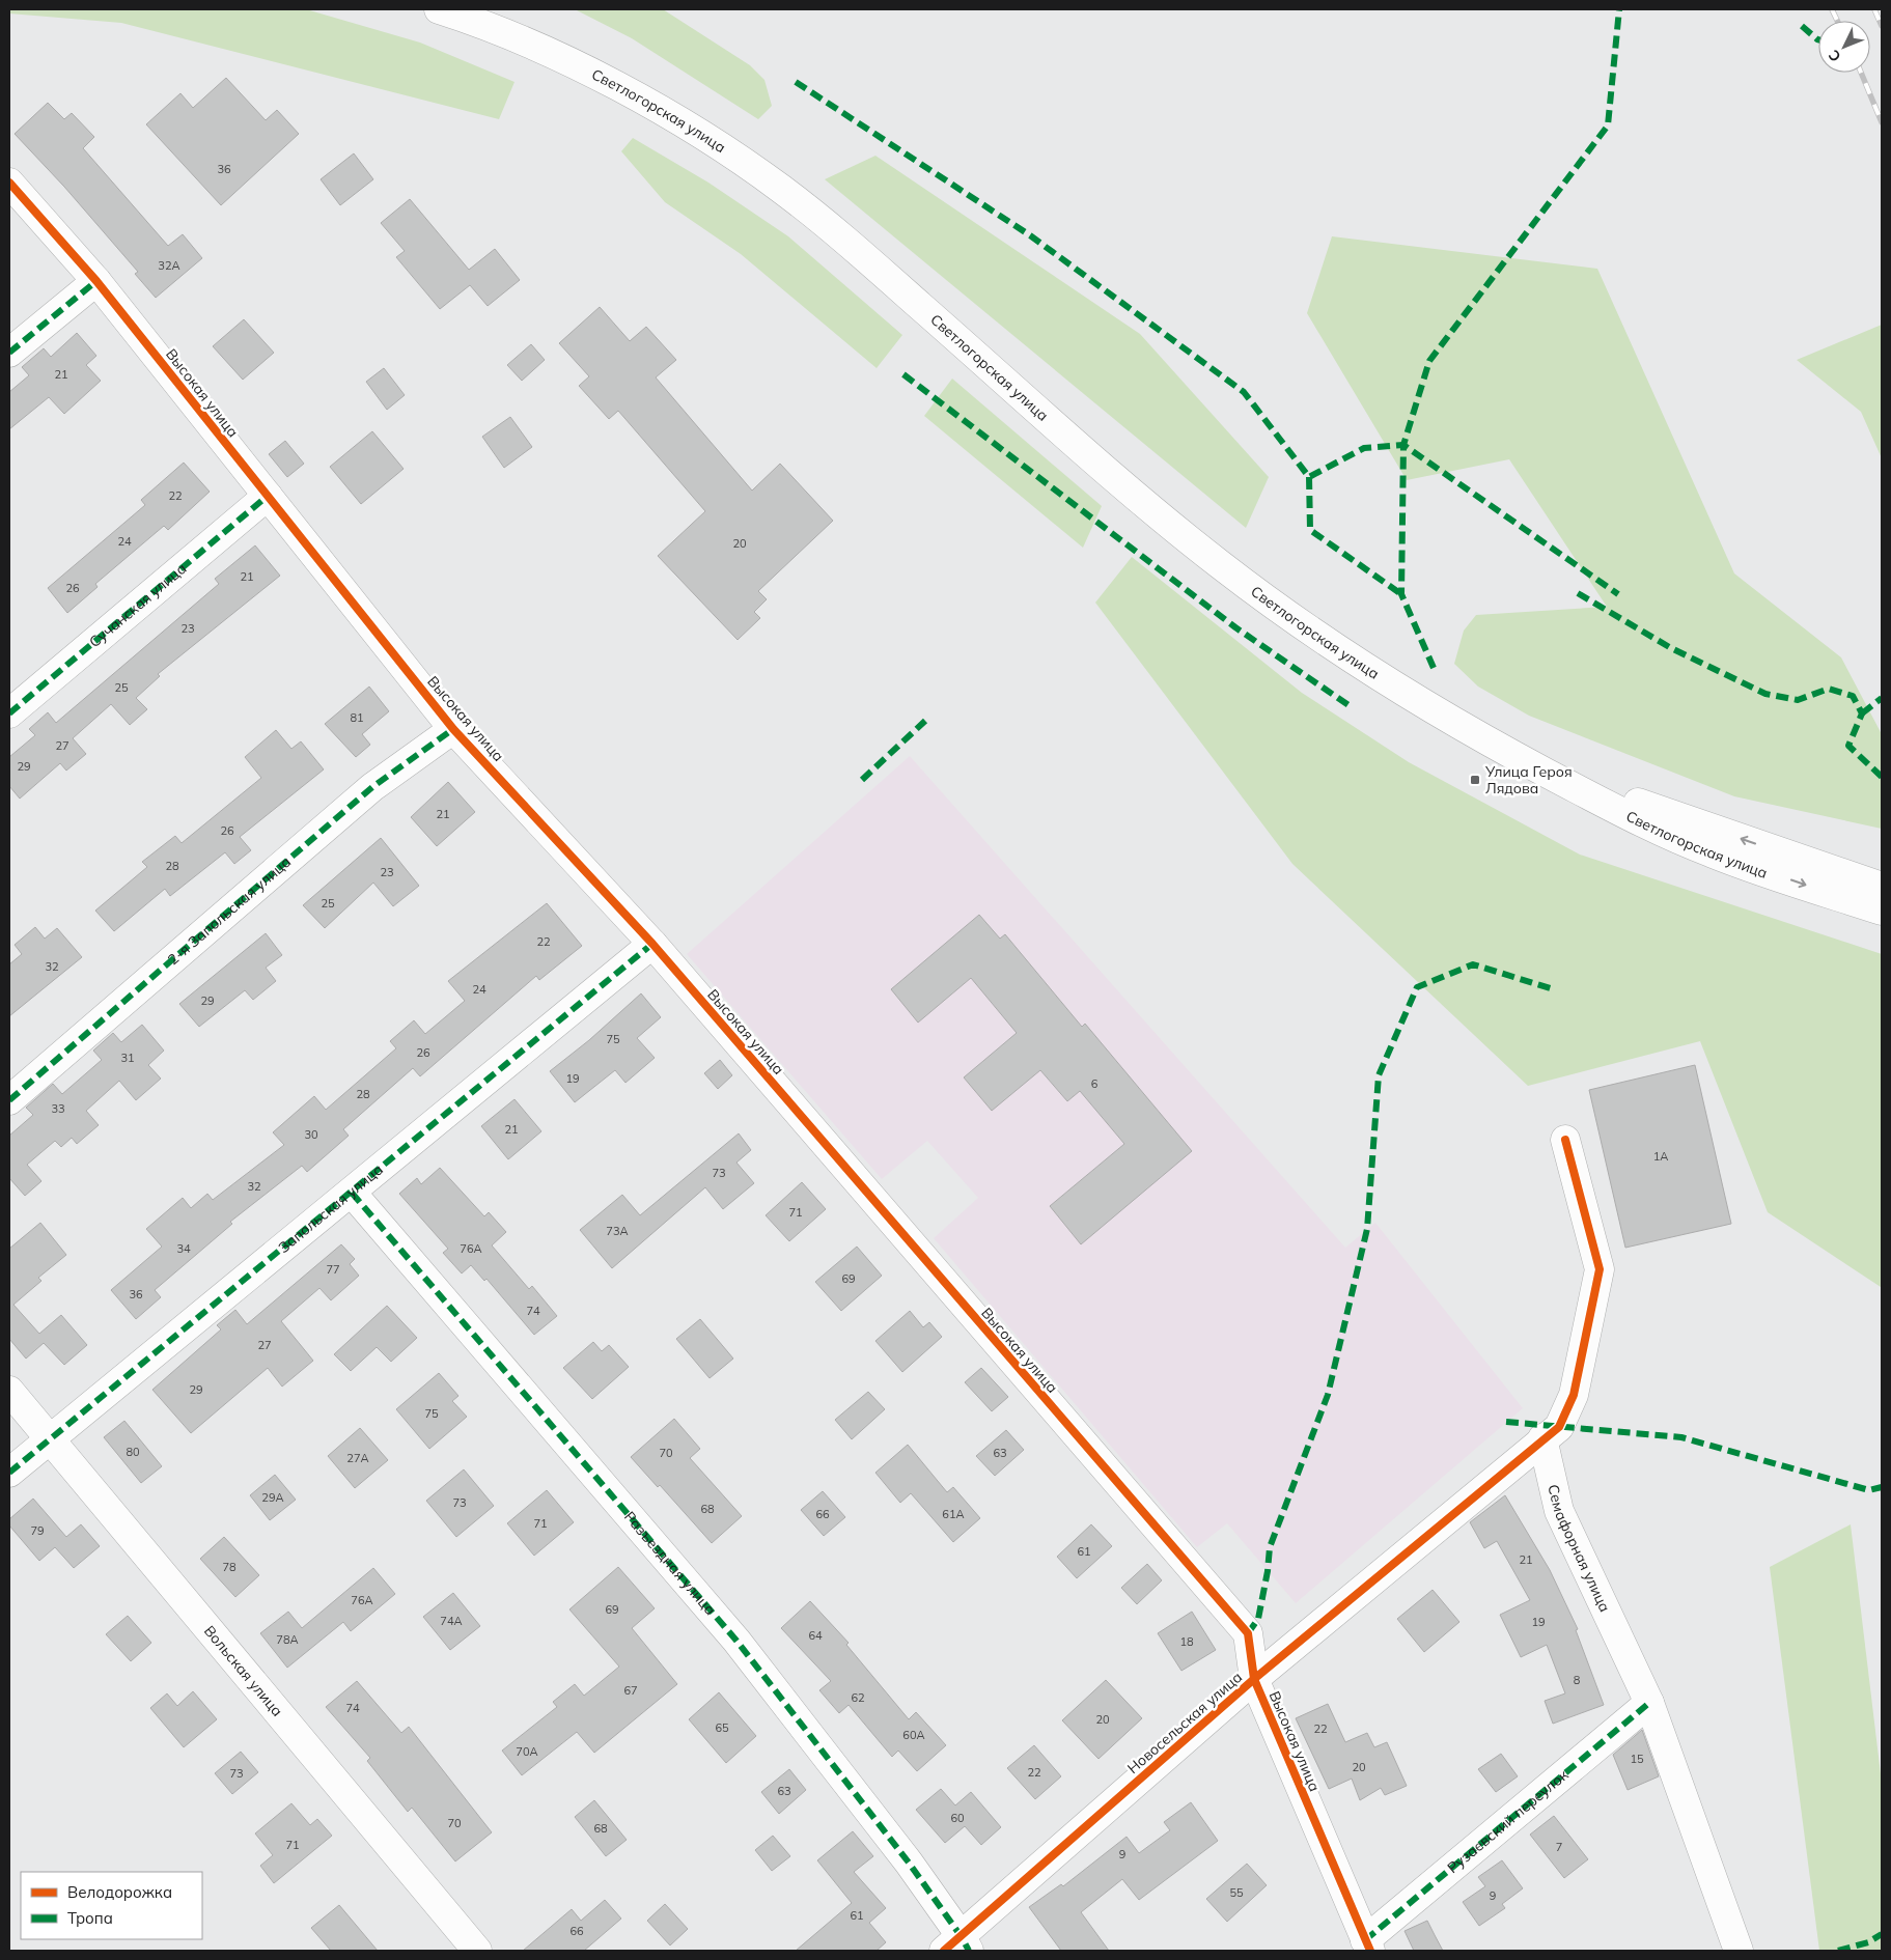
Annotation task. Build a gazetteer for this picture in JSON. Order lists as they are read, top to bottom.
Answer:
{
  "streets": {
    "street": [
      "Светлогорская улица",
      "Высокая улица",
      "Сучанская улица",
      "2-я Запольская улица",
      "Запольская улица",
      "Семафорная улица",
      "Разъездная улица",
      "Вольская улица",
      "Новосельская улица",
      "Рузаевский переулок"
    ]
  },
  "crossings": [
    ["Высокая улица", "Сучанская улица"],
    ["Высокая улица", "2-я Запольская улица"],
    ["Высокая улица", "Запольская улица"],
    ["Высокая улица", "Новосельская улица"],
    ["Высокая улица", "Рузаевский переулок"],
    ["Запольская улица", "Разъездная улица"],
    ["Запольская улица", "Вольская улица"],
    ["Семафорная улица", "Новосельская улица"],
    ["Семафорная улица", "Рузаевский переулок"],
    ["Разъездная улица", "Новосельская улица"]
  ],
  "places": {
    "transit": ["Улица Героя Лядова"]
  },
  "house_numbers": [
    "36",
    "32А",
    "21",
    "22",
    "24",
    "20",
    "21",
    "26",
    "23",
    "25",
    "81",
    "27",
    "29",
    "21",
    "26",
    "28",
    "23",
    "25",
    "22",
    "32",
    "24",
    "29",
    "75",
    "26",
    "31",
    "19",
    "6",
    "28",
    "33",
    "21",
    "30",
    "1А",
    "73",
    "32",
    "71",
    "73А",
    "34",
    "76А",
    "77",
    "69",
    "36",
    "74",
    "27",
    "29",
    "75",
    "80",
    "70",
    "63",
    "27А",
    "29А",
    "73",
    "68",
    "66",
    "61А",
    "71",
    "79",
    "61",
    "21",
    "78",
    "76А",
    "69",
    "74А",
    "19",
    "64",
    "78А",
    "18",
    "8",
    "67",
    "62",
    "74",
    "20",
    "65",
    "22",
    "60А",
    "70А",
    "15",
    "20",
    "22",
    "73",
    "63",
    "60",
    "70",
    "68",
    "71",
    "7",
    "9",
    "55",
    "9",
    "61",
    "66"
  ],
  "legend": ["Велодорожка", "Тропа"],
  "north": "bottom left"
}
